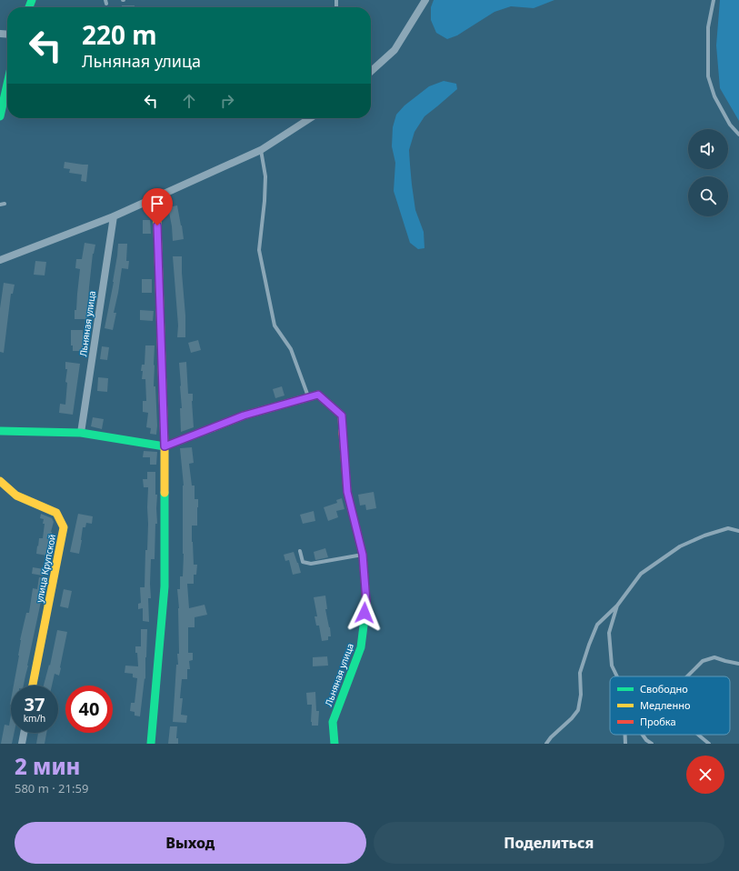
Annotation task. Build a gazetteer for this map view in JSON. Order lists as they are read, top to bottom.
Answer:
{
  "streets": {
    "street": ["Льняная улица", "улица Крупской"]
  },
  "legend": ["Свободно", "Медленно", "Пробка"],
  "page": {
    "turn": ["220 m", "Льняная улица"],
    "speed": "37 km/h",
    "limit": "40",
    "heading": ["2 мин", "580 m · 21:59"],
    "buttons": ["Выход", "Поделиться"]
  }
}
